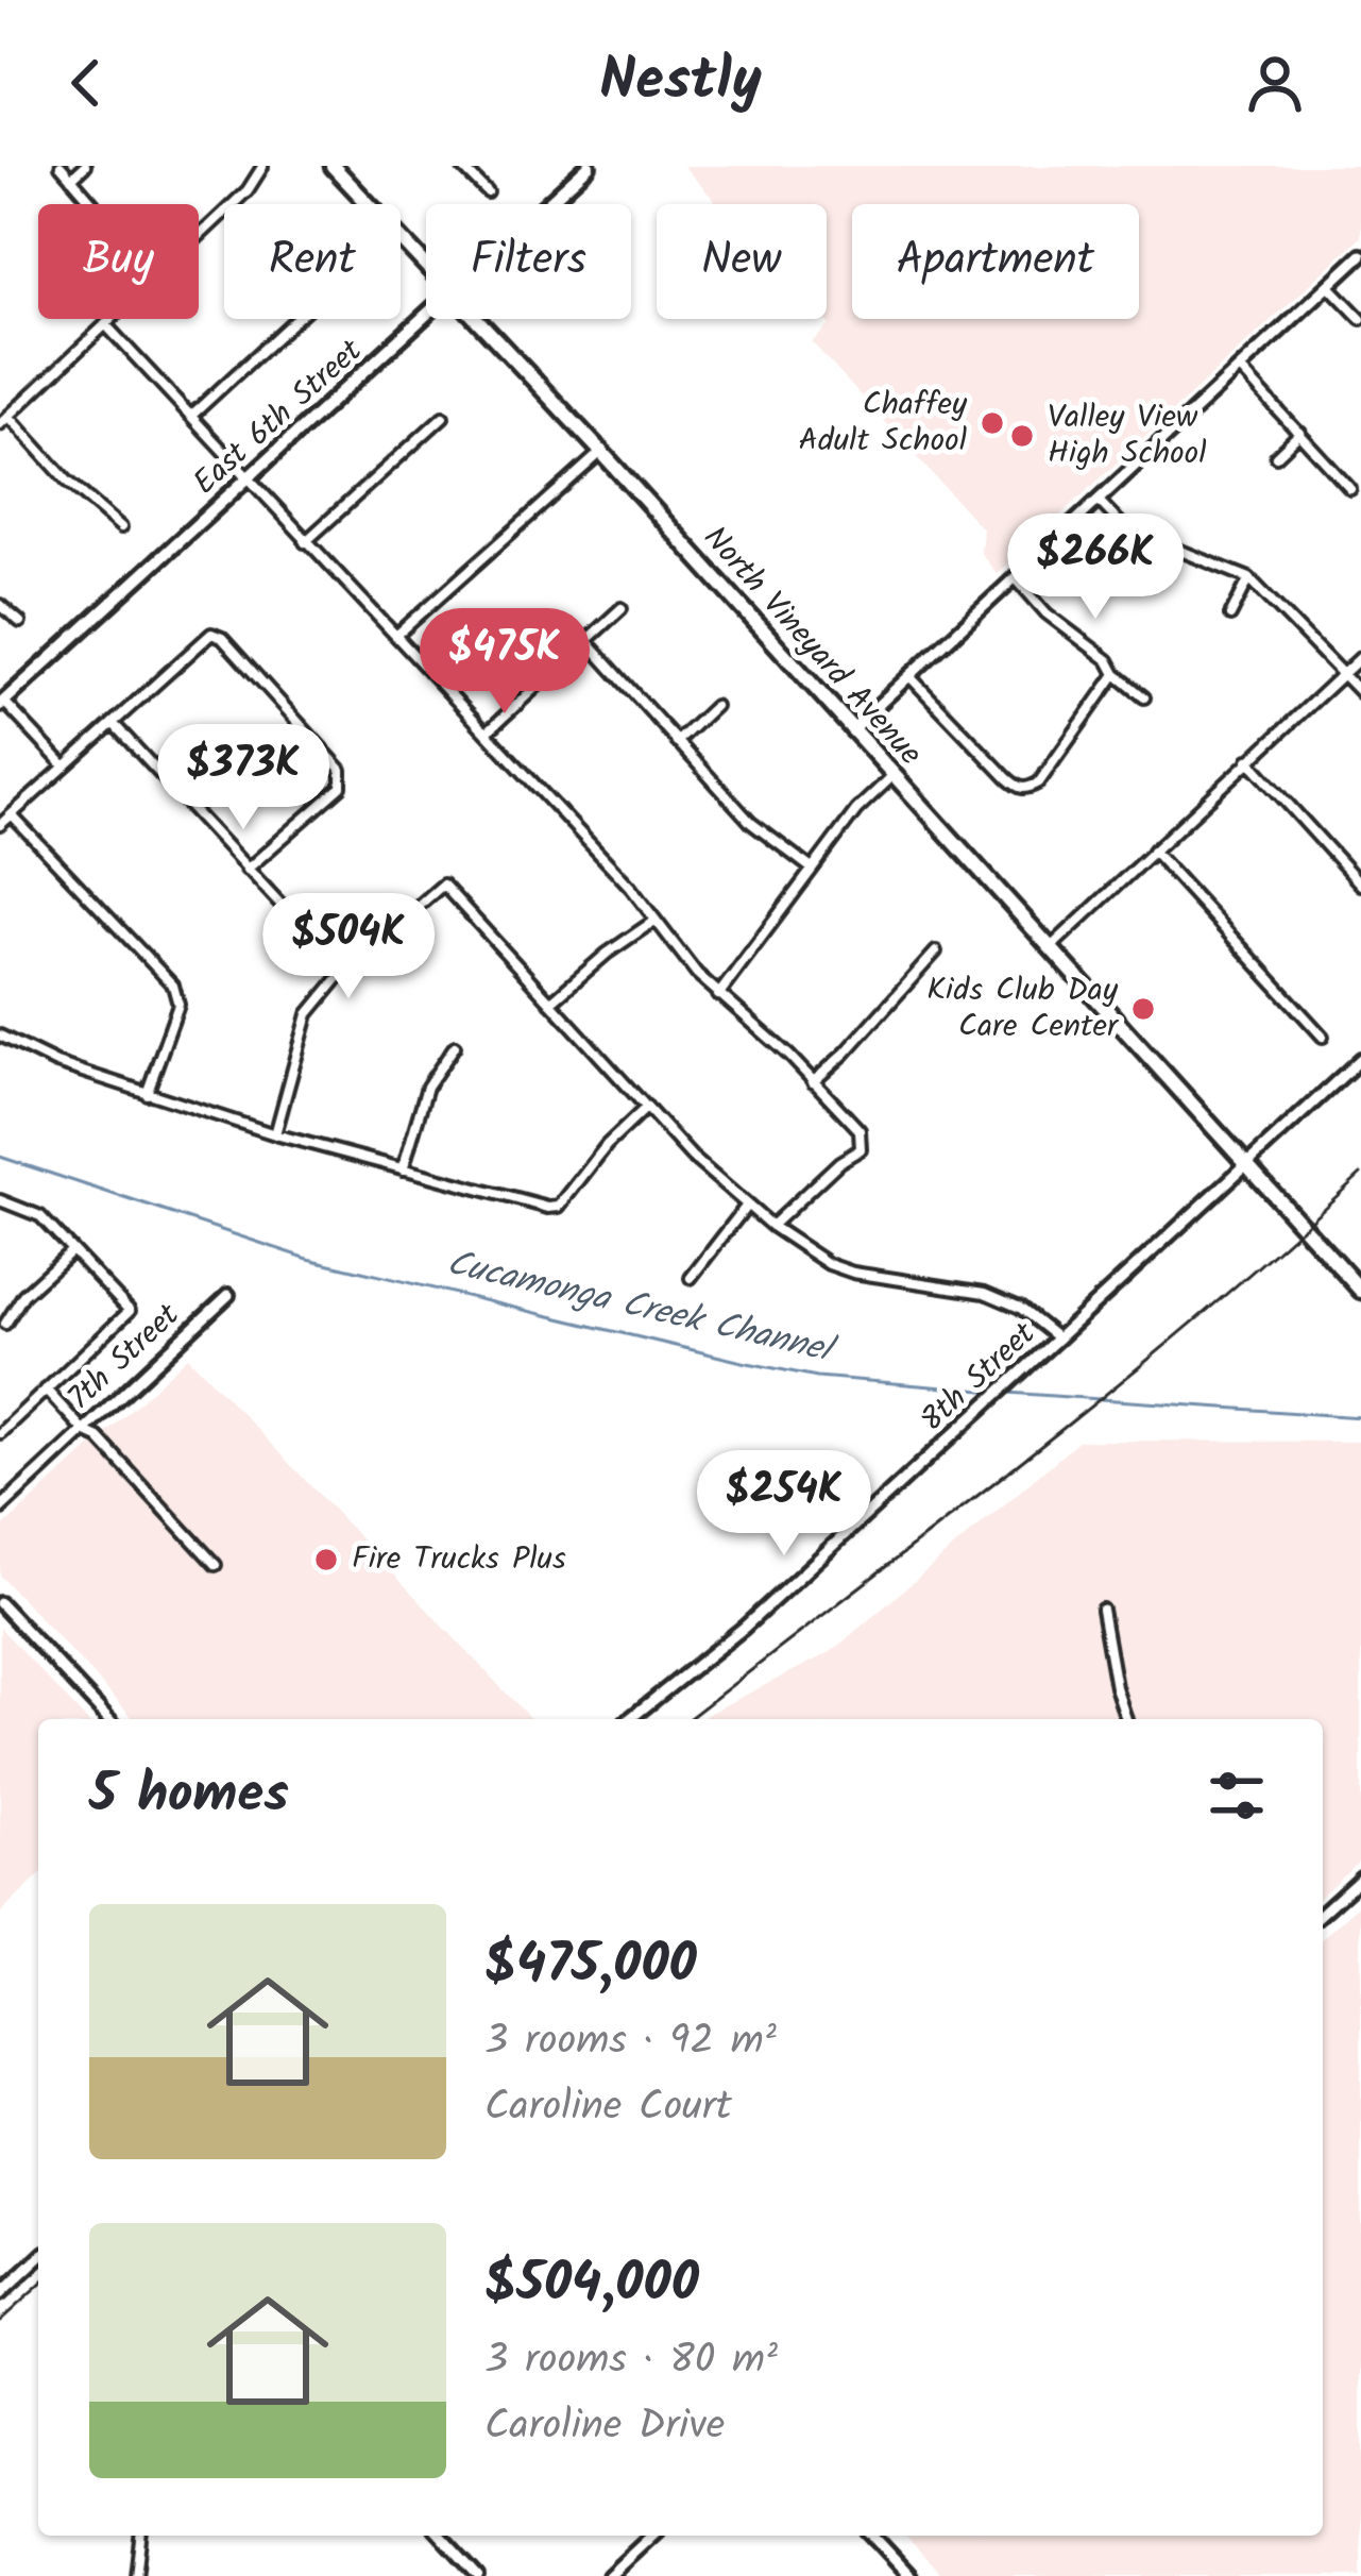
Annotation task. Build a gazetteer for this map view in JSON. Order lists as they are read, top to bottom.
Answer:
{
  "streets": {
    "main road": ["East 6th Street", "North Vineyard Avenue"],
    "street": ["7th Street", "8th Street"]
  },
  "crossings": [
    ["North Vineyard Avenue", "8th Street"]
  ],
  "water": ["Cucamonga Creek Channel"],
  "places": [
    "Chaffey Adult School",
    "Valley View High School",
    "Kids Club Day Care Center",
    "Fire Trucks Plus"
  ],
  "page": {
    "header": "Nestly",
    "chip": [
      "Buy",
      "Rent",
      "Filters",
      "New",
      "Apartment"
    ],
    "price": [
      "$266K",
      "$475K",
      "$373K",
      "$504K",
      "$254K"
    ],
    "heading": "5 homes",
    "list": [
      {
        "name": "$475,000",
        "note": "3 rooms · 92 m² · Caroline Court"
      },
      {
        "name": "$504,000",
        "note": "3 rooms · 80 m² · Caroline Drive"
      }
    ]
  }
}
